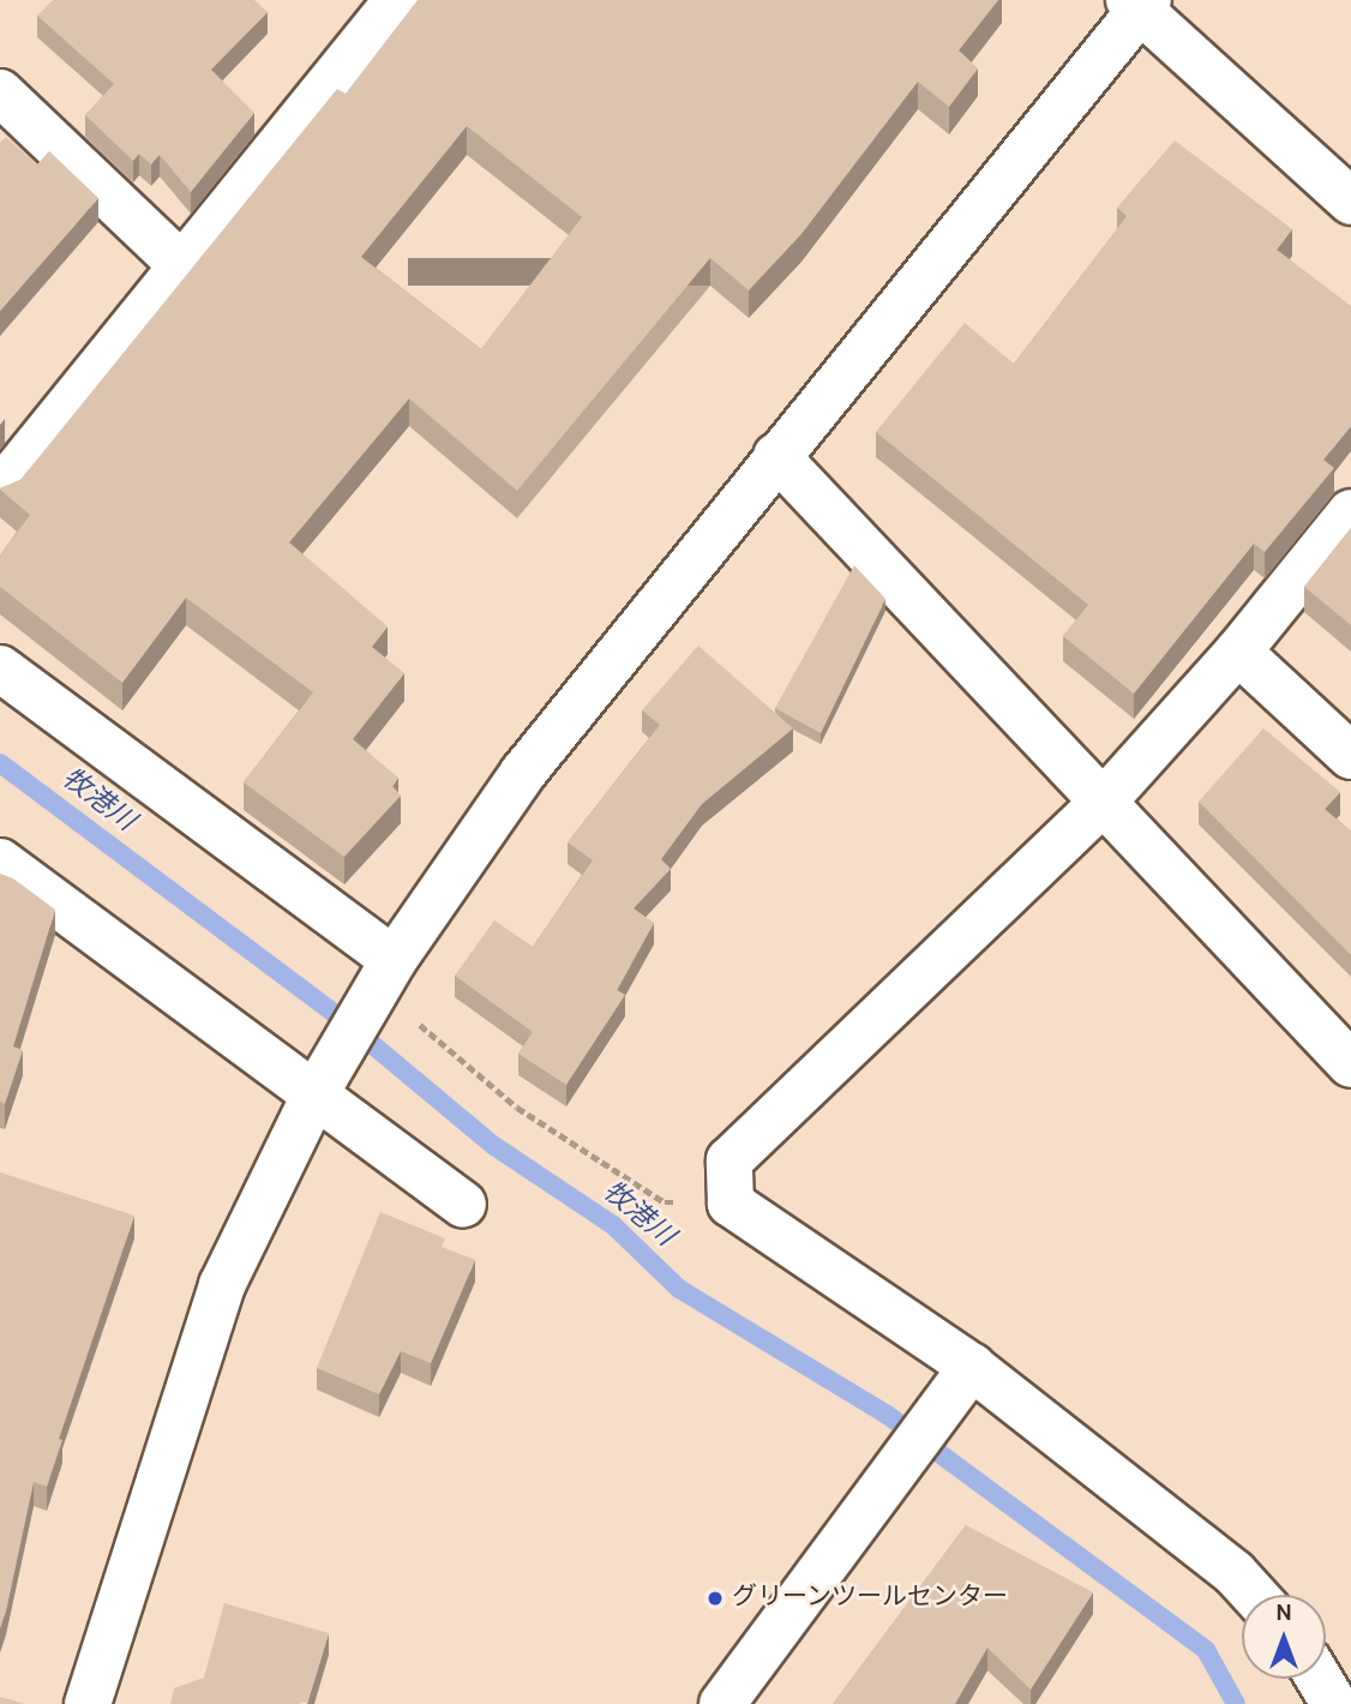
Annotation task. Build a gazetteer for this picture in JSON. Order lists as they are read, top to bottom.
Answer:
{
  "water": ["牧港川"],
  "places": ["グリーンツールセンター"],
  "north": "top"
}
